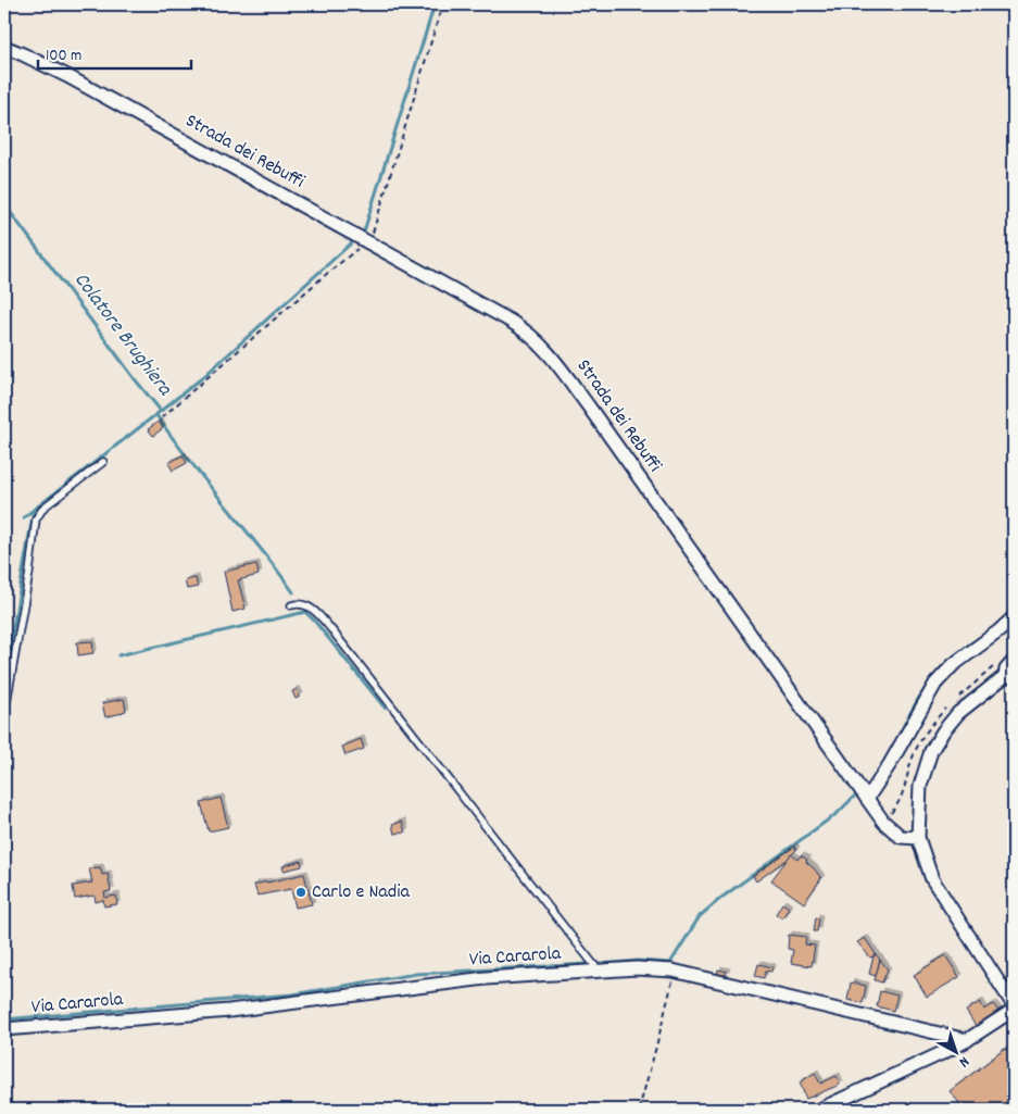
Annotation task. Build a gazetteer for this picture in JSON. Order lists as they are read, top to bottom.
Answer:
{
  "streets": {
    "street": ["Strada dei Rebuffi", "Via Cararola"]
  },
  "water": ["Colatore Brughiera"],
  "places": ["Carlo e Nadia"],
  "scale_bar": "100 m",
  "north": "bottom right"
}
